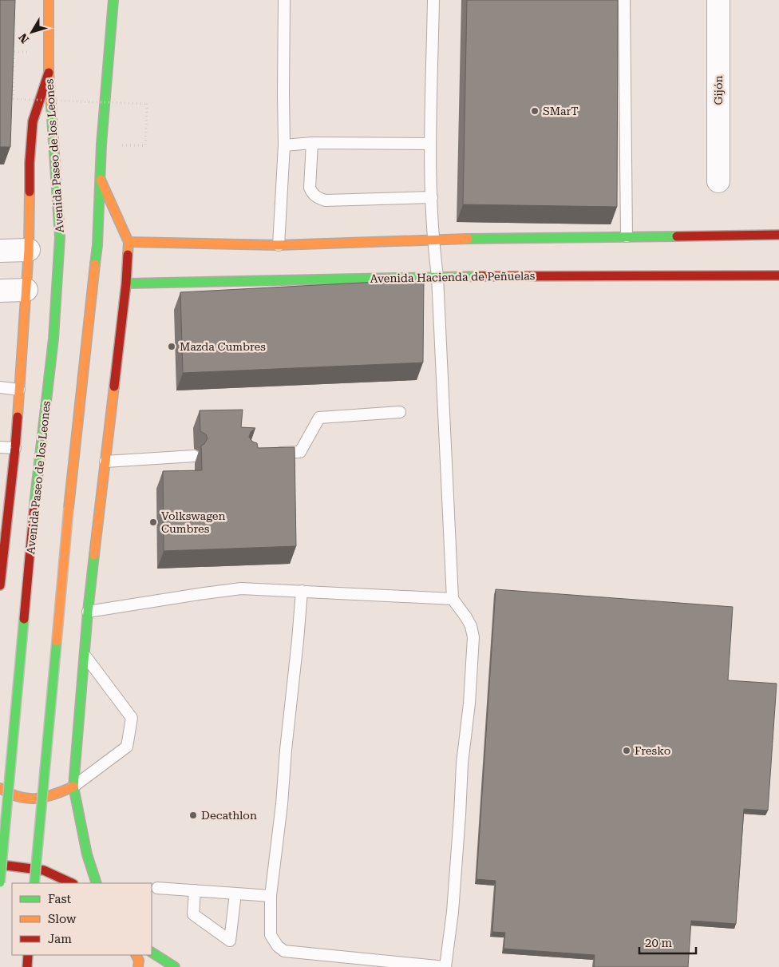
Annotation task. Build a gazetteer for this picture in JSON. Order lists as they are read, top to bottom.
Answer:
{
  "streets": {
    "street": ["Gijón", "Avenida Paseo de los Leones", "Avenida Hacienda de Peñuelas"]
  },
  "places": [
    "SMarT",
    "Mazda Cumbres",
    "Volkswagen Cumbres",
    "Fresko",
    "Decathlon"
  ],
  "legend": ["Fast", "Slow", "Jam"],
  "scale_bar": "20 m",
  "north": "bottom left"
}
